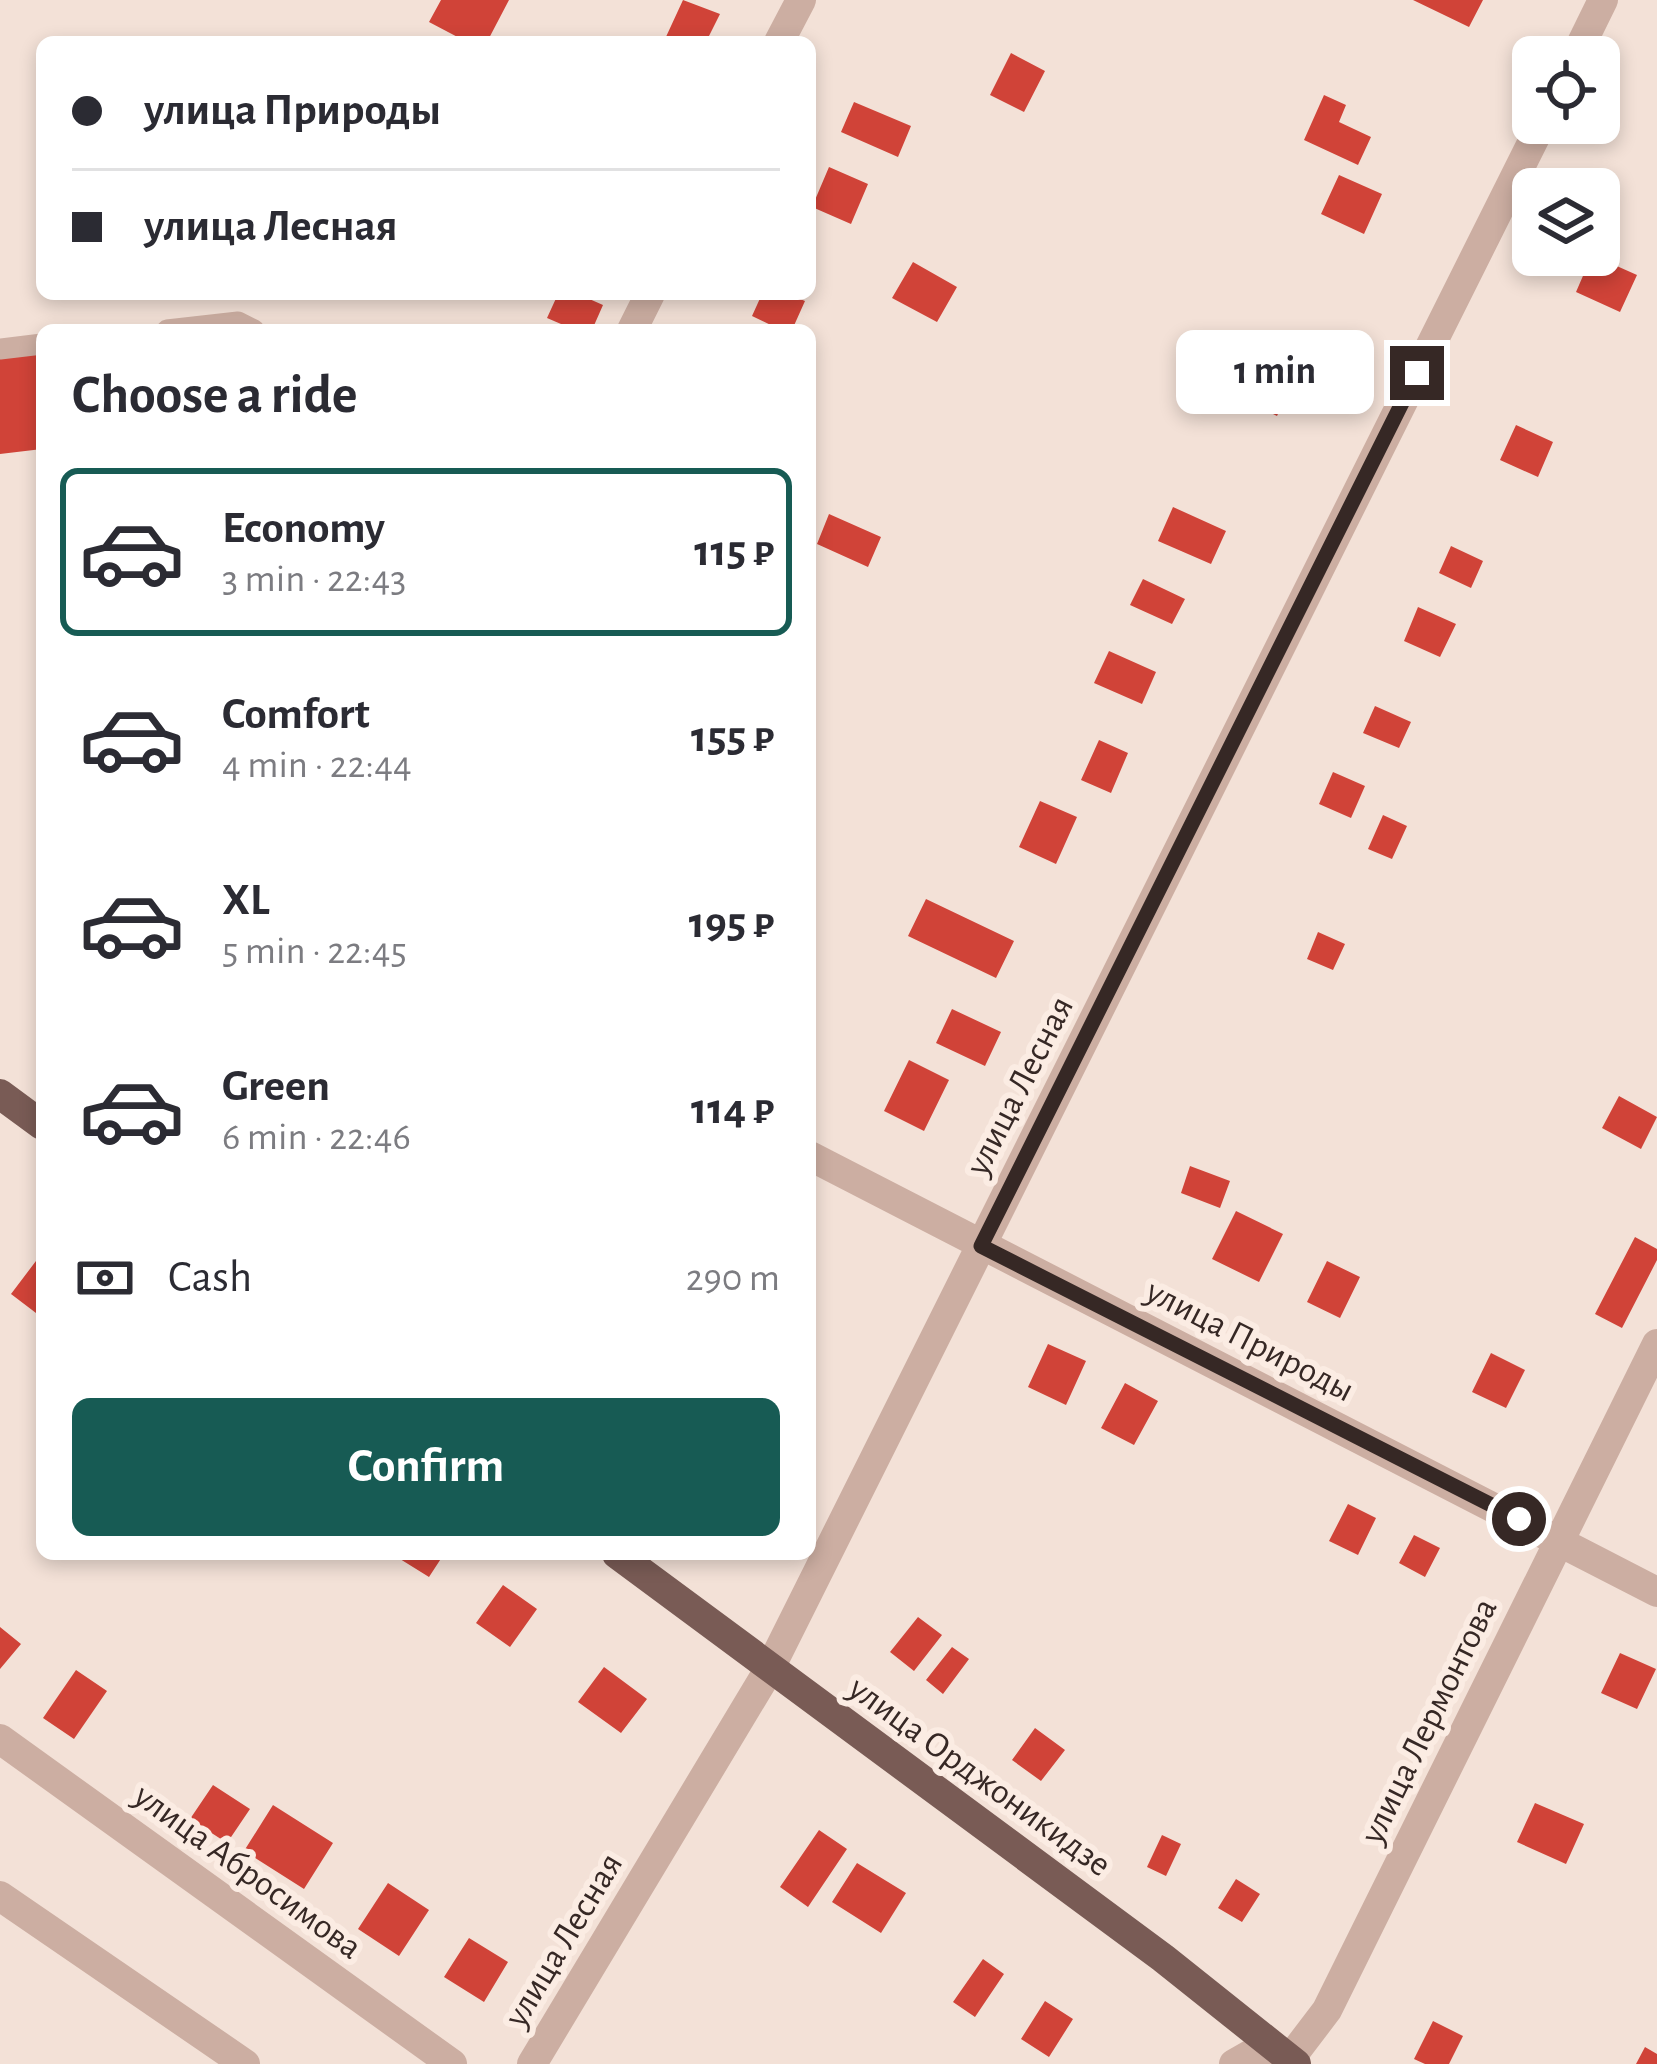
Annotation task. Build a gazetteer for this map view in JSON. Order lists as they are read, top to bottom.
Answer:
{
  "streets": {
    "main road": ["улица Орджоникидзе"],
    "street": [
      "улица Лесная",
      "улица Природы",
      "улица Лермонтова",
      "улица Абросимова"
    ]
  },
  "crossings": [
    ["улица Лесная", "улица Природы"],
    ["улица Лесная", "улица Орджоникидзе"],
    ["улица Природы", "улица Лермонтова"],
    ["улица Лермонтова", "улица Орджоникидзе"]
  ],
  "page": {
    "banner": ["улица Природы", "улица Лесная"],
    "heading": "Choose a ride",
    "bubble": "1 min",
    "list": [
      {
        "name": "Economy",
        "note": "3 min · 22:43",
        "value": "115 ₽"
      },
      {
        "name": "Comfort",
        "note": "4 min · 22:44",
        "value": "155 ₽"
      },
      {
        "name": "XL",
        "note": "5 min · 22:45",
        "value": "195 ₽"
      },
      {
        "name": "Green",
        "note": "6 min · 22:46",
        "value": "114 ₽"
      }
    ],
    "pay": ["Cash", "290 m"],
    "buttons": "Confirm"
  }
}
